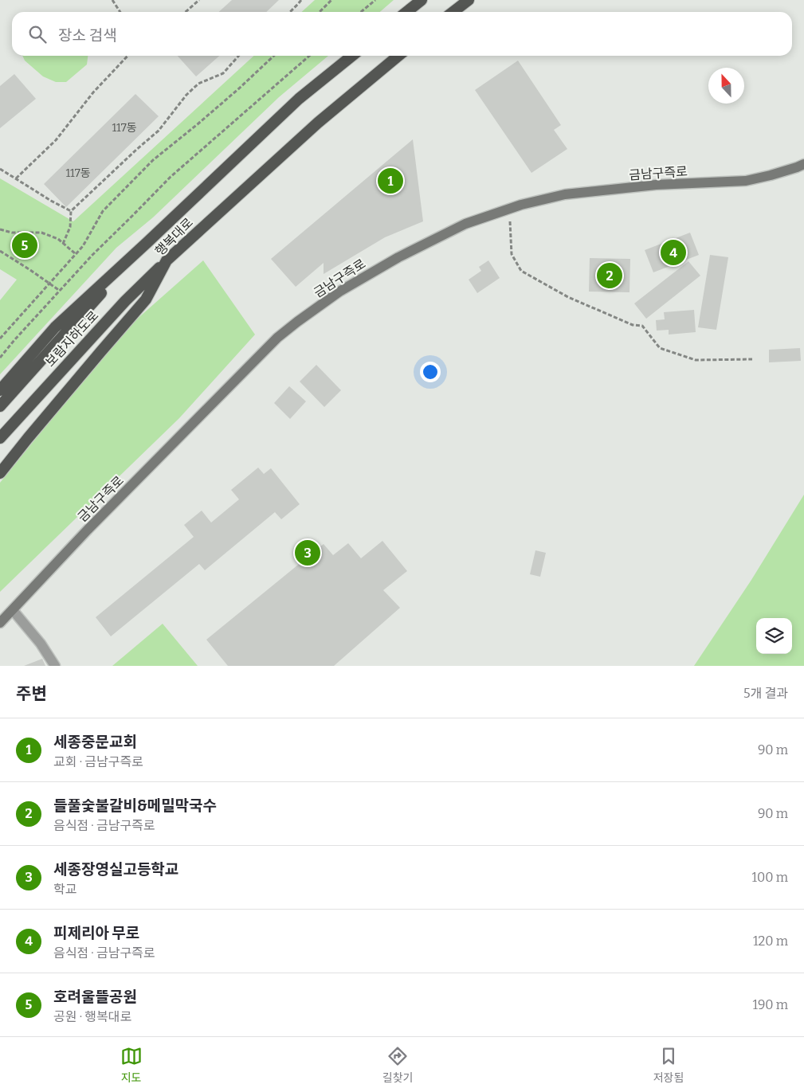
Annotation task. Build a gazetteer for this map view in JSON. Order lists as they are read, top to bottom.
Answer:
{
  "streets": {
    "highway": ["행복대로", "보람지하도로"],
    "main road": ["금남구즉로"]
  },
  "crossings": [
    ["행복대로", "보람지하도로"]
  ],
  "house_numbers": ["117동", "117동"],
  "north": "top",
  "page": {
    "search": "장소 검색",
    "pins": [
      "1",
      "5",
      "4",
      "2",
      "3"
    ],
    "heading": ["주변", "5개 결과"],
    "list": [
      {
        "mark": "1",
        "name": "세종중문교회",
        "note": "교회 · 금남구즉로",
        "value": "90 m"
      },
      {
        "mark": "2",
        "name": "들풀숯불갈비&메밀막국수",
        "note": "음식점 · 금남구즉로",
        "value": "90 m"
      },
      {
        "mark": "3",
        "name": "세종장영실고등학교",
        "note": "학교",
        "value": "100 m"
      },
      {
        "mark": "4",
        "name": "피제리아 무로",
        "note": "음식점 · 금남구즉로",
        "value": "120 m"
      },
      {
        "mark": "5",
        "name": "호려울뜰공원",
        "note": "공원 · 행복대로",
        "value": "190 m"
      }
    ],
    "nav": ["지도", "길찾기", "저장됨"]
  }
}
